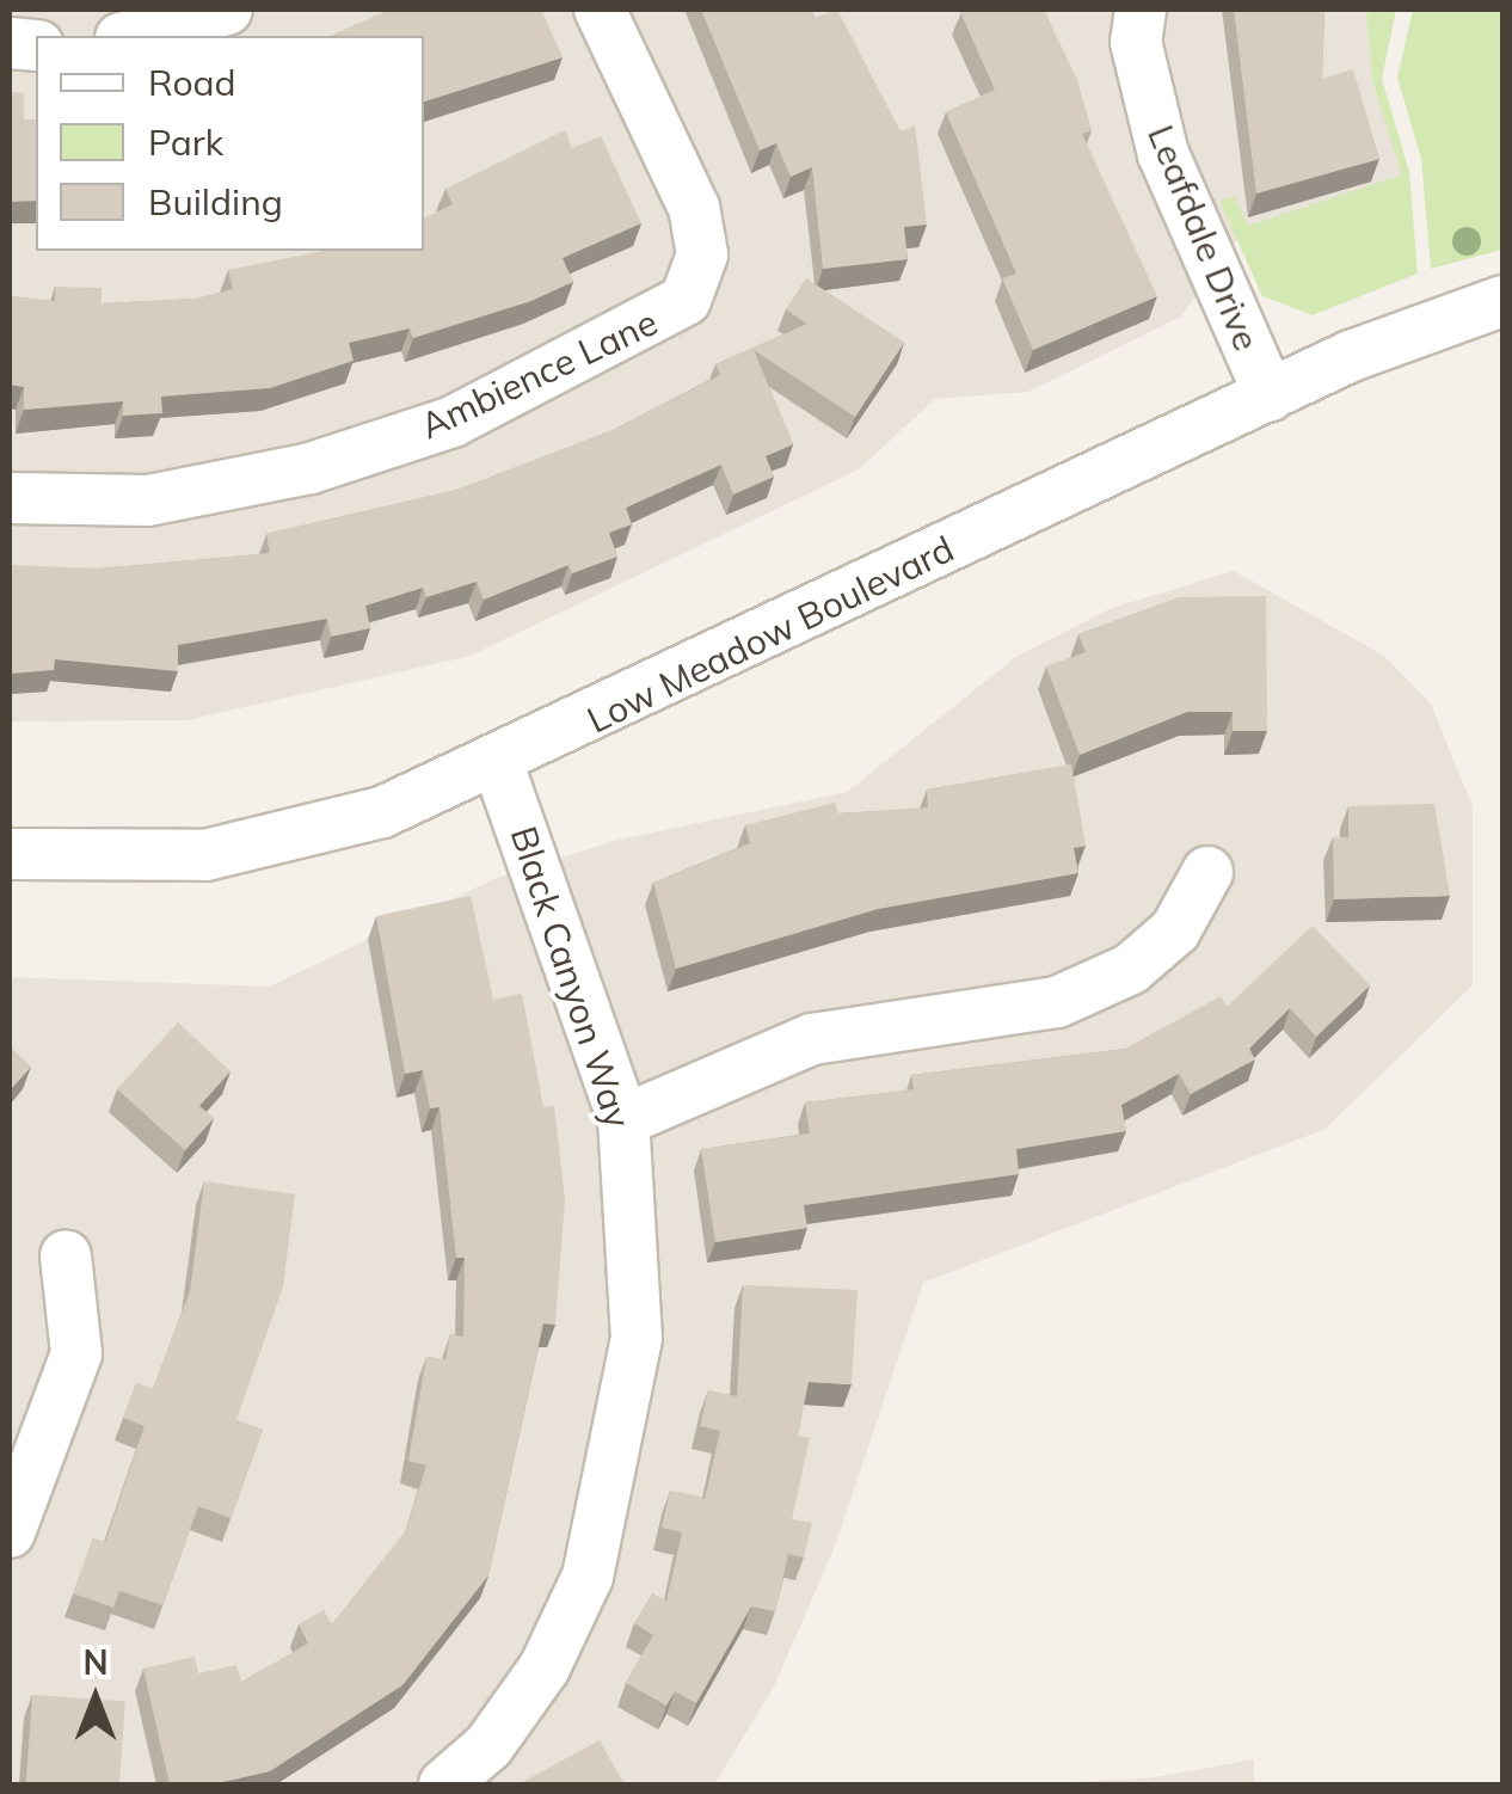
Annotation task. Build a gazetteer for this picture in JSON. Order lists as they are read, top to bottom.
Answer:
{
  "streets": {
    "street": [
      "Leafdale Drive",
      "Ambience Lane",
      "Low Meadow Boulevard",
      "Black Canyon Way"
    ]
  },
  "crossings": [
    ["Leafdale Drive", "Low Meadow Boulevard"],
    ["Low Meadow Boulevard", "Black Canyon Way"]
  ],
  "legend": ["Road", "Park", "Building"],
  "north": "top"
}
